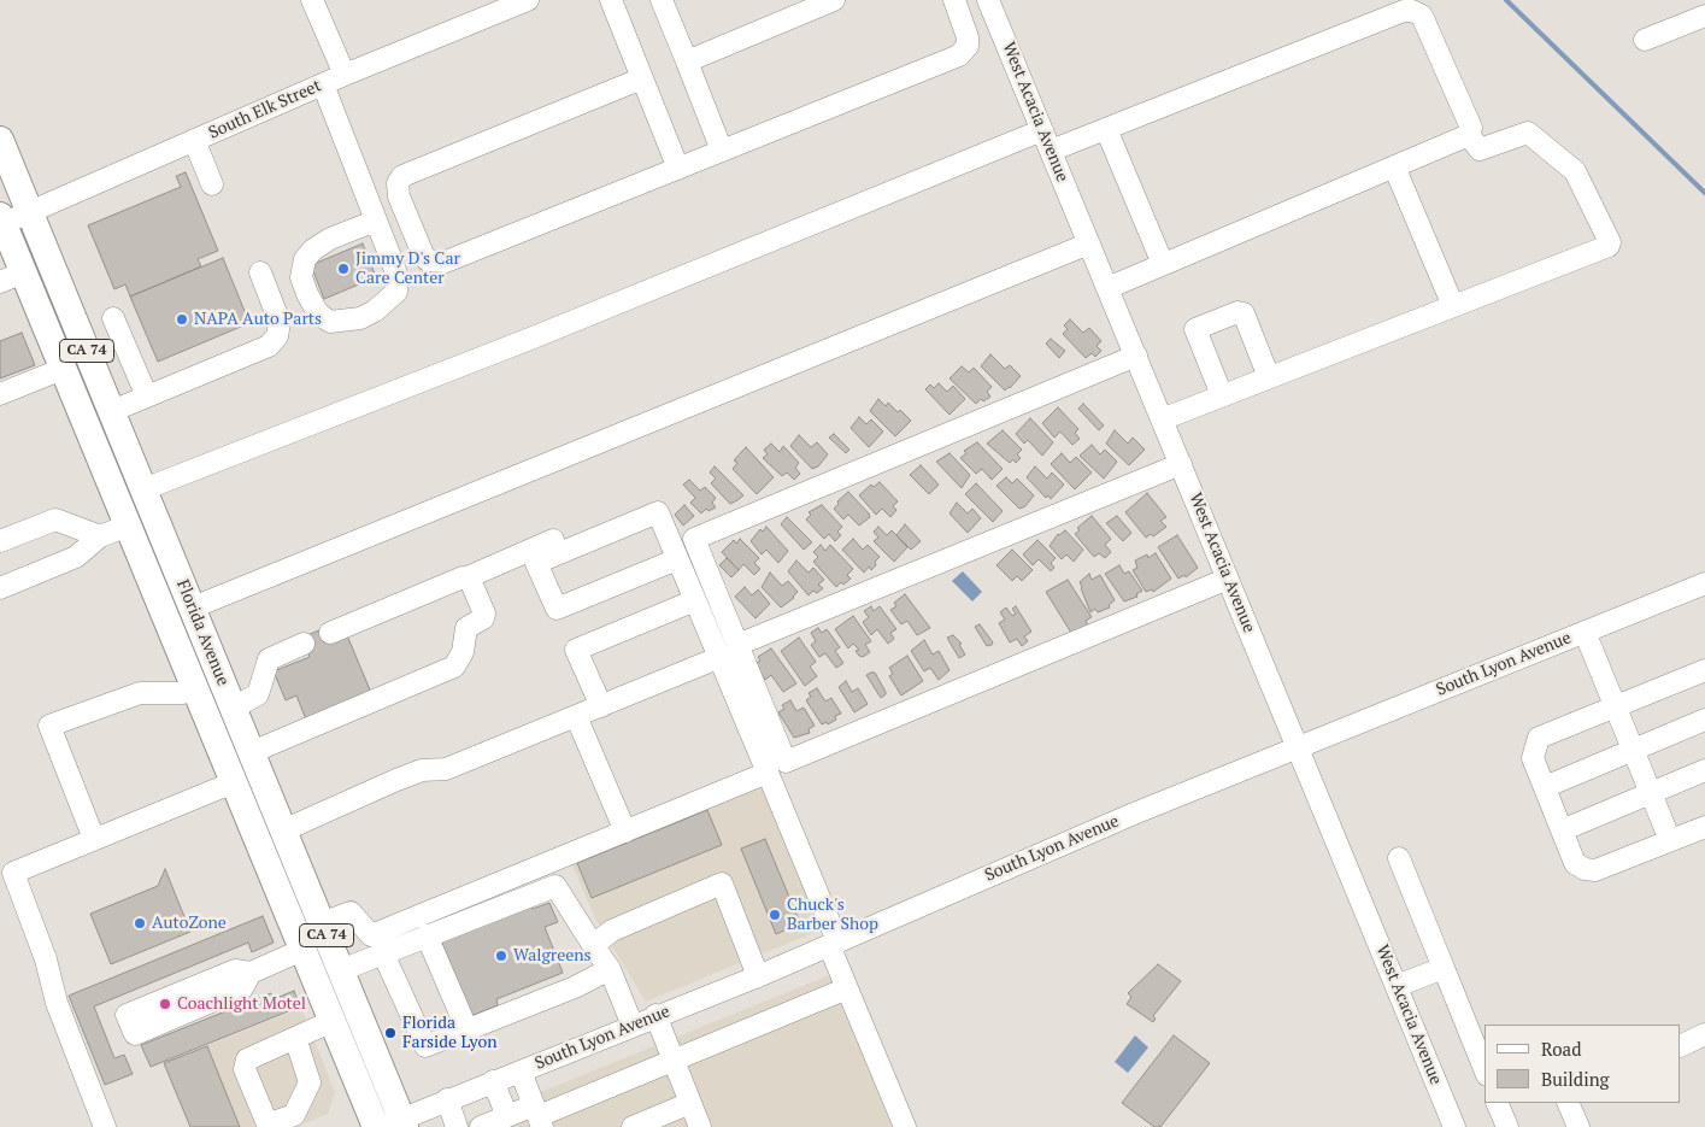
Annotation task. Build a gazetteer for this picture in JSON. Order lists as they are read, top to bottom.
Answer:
{
  "streets": {
    "main road": ["CA 74", "Florida Avenue"],
    "street": ["South Elk Street", "West Acacia Avenue", "South Lyon Avenue"]
  },
  "crossings": [
    ["South Elk Street", "Florida Avenue"],
    ["West Acacia Avenue", "South Lyon Avenue"],
    ["Florida Avenue", "South Lyon Avenue"]
  ],
  "places": [
    "Jimmy D's Car Care Center",
    "NAPA Auto Parts",
    "Chuck's Barber Shop",
    "AutoZone",
    "Walgreens",
    "Coachlight Motel",
    "Florida Farside Lyon"
  ],
  "legend": ["Road", "Building"]
}
